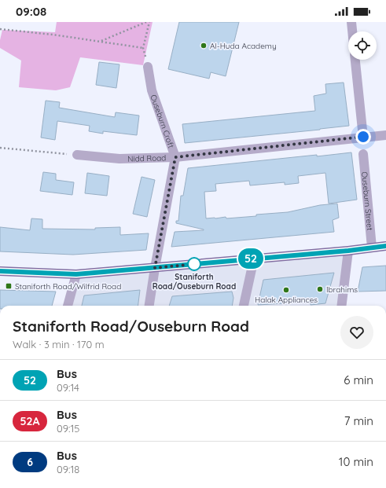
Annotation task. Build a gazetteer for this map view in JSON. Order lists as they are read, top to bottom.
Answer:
{
  "streets": {
    "street": ["Ouseburn Croft", "Nidd Road", "Ouseburn Street"]
  },
  "crossings": [
    ["Ouseburn Croft", "Nidd Road"]
  ],
  "places": {
    "other": [
      "Al-Huda Academy",
      "Staniforth Road/Ouseburn Road",
      "Ibrahims",
      "Halak Appliances"
    ],
    "transit": ["Staniforth Road/Wilfrid Road"]
  },
  "lines": ["bus line 52"],
  "page": {
    "status": "09:08",
    "on_map": "52",
    "heading": ["Staniforth Road/Ouseburn Road", "Walk · 3 min · 170 m"],
    "list": [
      {
        "mark": "52",
        "name": "Bus",
        "note": "09:14",
        "value": "6 min"
      },
      {
        "mark": "52A",
        "name": "Bus",
        "note": "09:15",
        "value": "7 min"
      },
      {
        "mark": "6",
        "name": "Bus",
        "note": "09:18",
        "value": "10 min"
      }
    ]
  }
}
